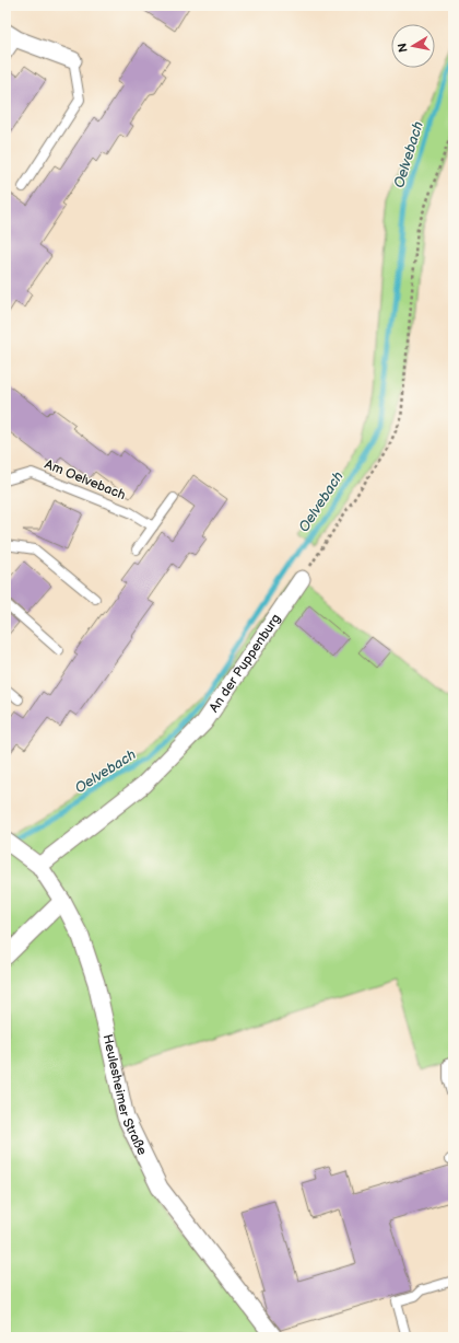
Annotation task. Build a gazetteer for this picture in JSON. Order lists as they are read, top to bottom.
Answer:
{
  "streets": {
    "street": ["An der Puppenburg", "Heulesheimer Straße"],
    "lane": ["Am Oelvebach"]
  },
  "crossings": [
    ["An der Puppenburg", "Heulesheimer Straße"]
  ],
  "water": ["Oelvebach"],
  "north": "left"
}
